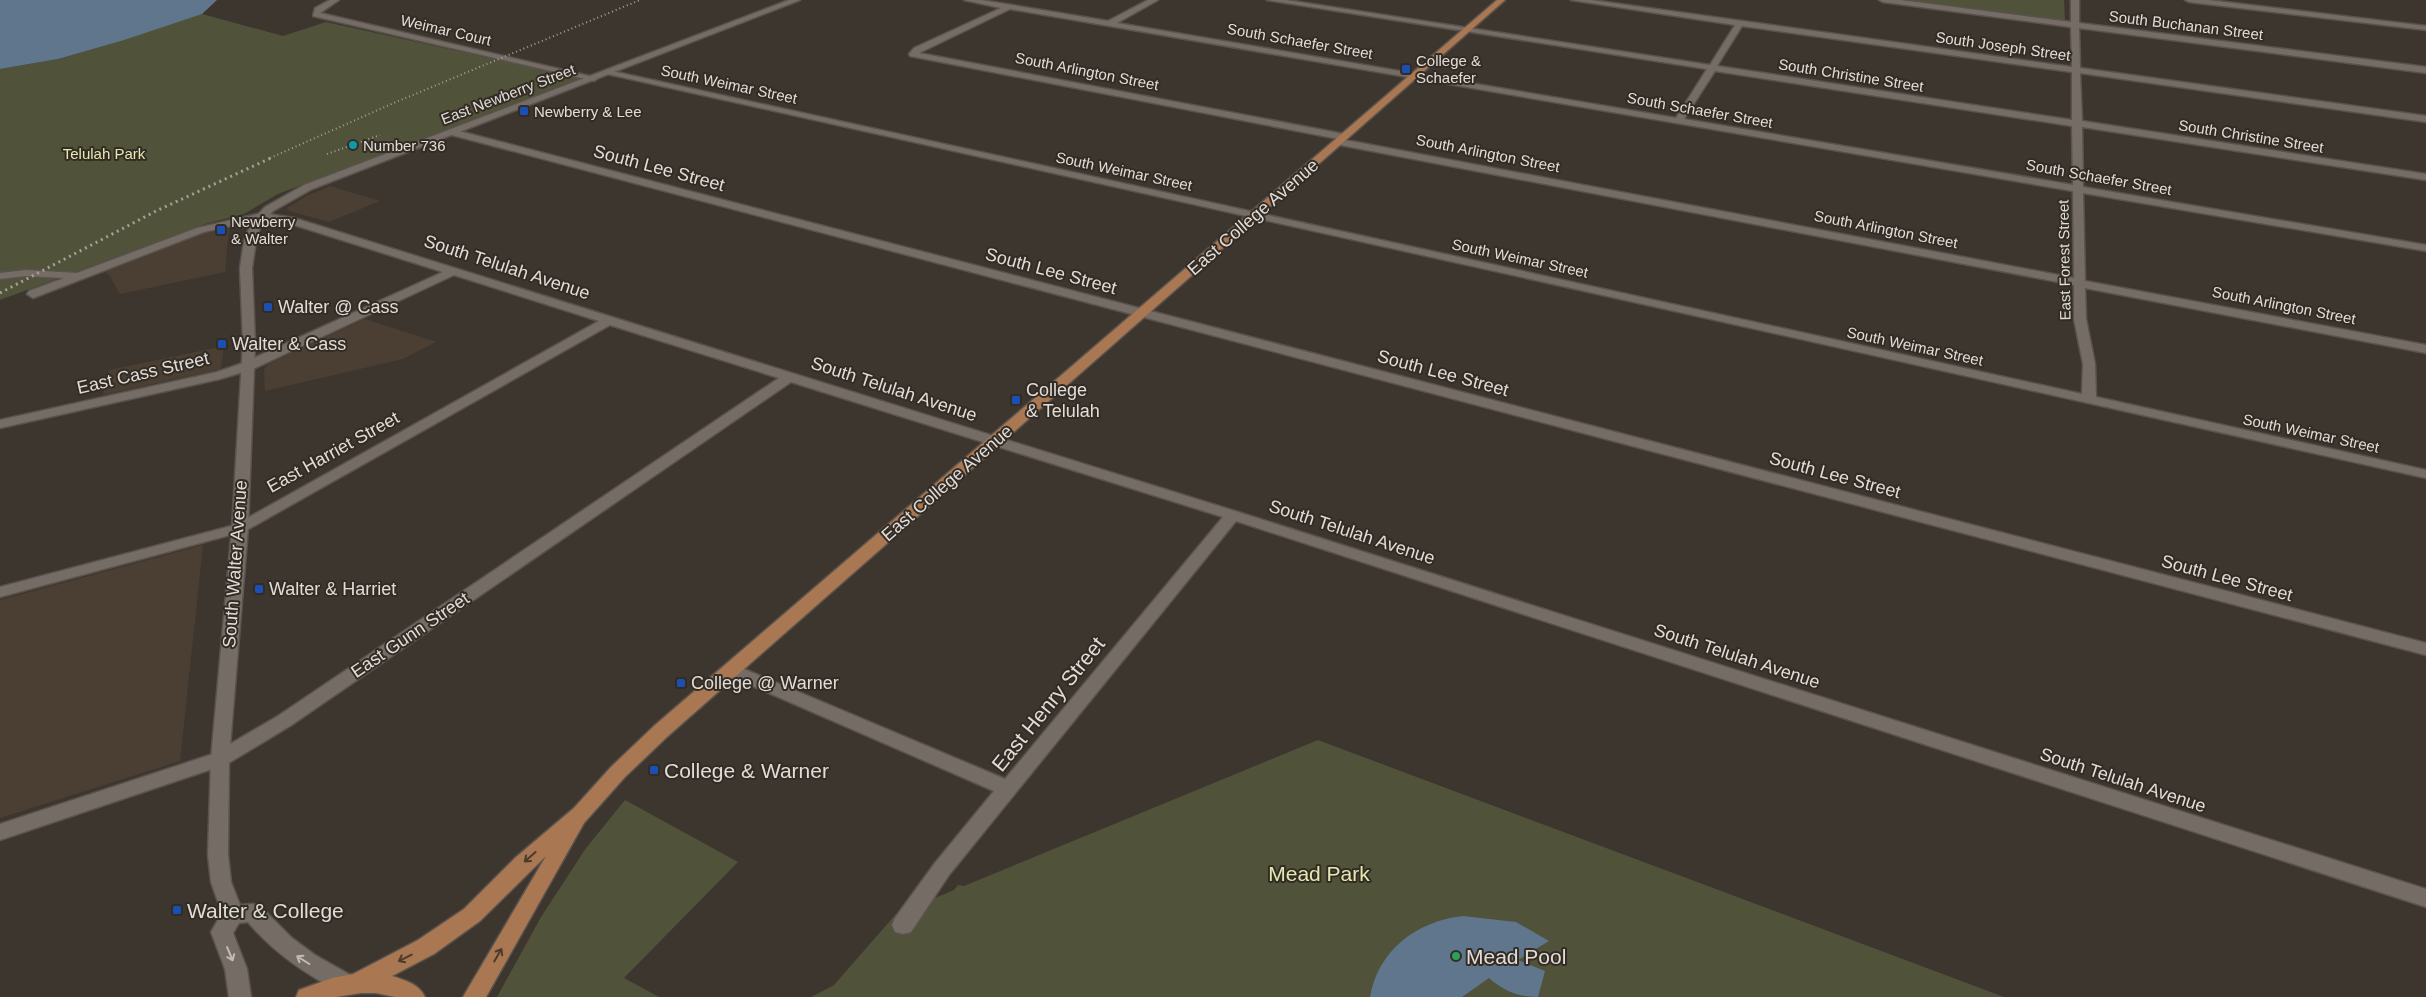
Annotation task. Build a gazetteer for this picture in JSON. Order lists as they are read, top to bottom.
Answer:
{
  "streets": {
    "main road": ["East College Avenue"],
    "street": [
      "South Buchanan Street",
      "Weimar Court",
      "South Schaefer Street",
      "South Joseph Street",
      "South Arlington Street",
      "South Christine Street",
      "South Weimar Street",
      "East Newberry Street",
      "South Lee Street",
      "East Forest Street",
      "South Telulah Avenue",
      "East Cass Street",
      "East Harriet Street",
      "South Walter Avenue",
      "East Gunn Street",
      "East Henry Street"
    ]
  },
  "crossings": [
    ["South Buchanan Street", "East Forest Street"],
    ["Weimar Court", "East Newberry Street"],
    ["South Schaefer Street", "South Arlington Street"],
    ["South Schaefer Street", "East College Avenue"],
    ["South Schaefer Street", "East Forest Street"],
    ["South Joseph Street", "East Forest Street"],
    ["South Arlington Street", "East College Avenue"],
    ["South Arlington Street", "East Forest Street"],
    ["South Christine Street", "East College Avenue"],
    ["South Christine Street", "East Forest Street"],
    ["South Weimar Street", "East Newberry Street"],
    ["South Weimar Street", "East College Avenue"],
    ["South Weimar Street", "East Forest Street"],
    ["East Newberry Street", "South Lee Street"],
    ["East Newberry Street", "South Telulah Avenue"],
    ["East Newberry Street", "South Walter Avenue"],
    ["South Lee Street", "East College Avenue"],
    ["East College Avenue", "South Telulah Avenue"],
    ["South Telulah Avenue", "East Cass Street"],
    ["South Telulah Avenue", "East Harriet Street"],
    ["South Telulah Avenue", "South Walter Avenue"],
    ["South Telulah Avenue", "East Gunn Street"],
    ["South Telulah Avenue", "East Henry Street"],
    ["East Cass Street", "South Walter Avenue"],
    ["East Harriet Street", "South Walter Avenue"],
    ["South Walter Avenue", "East Gunn Street"]
  ],
  "parks": ["Telulah Park", "Mead Park"],
  "places": {
    "transit": [
      "College & Schaefer",
      "Newberry & Lee",
      "Newberry & Walter",
      "Walter @ Cass",
      "Walter & Cass",
      "College & Telulah",
      "Walter & Harriet",
      "College @ Warner",
      "College & Warner",
      "Walter & College"
    ],
    "other": ["Number 736", "Mead Pool"]
  }
}
